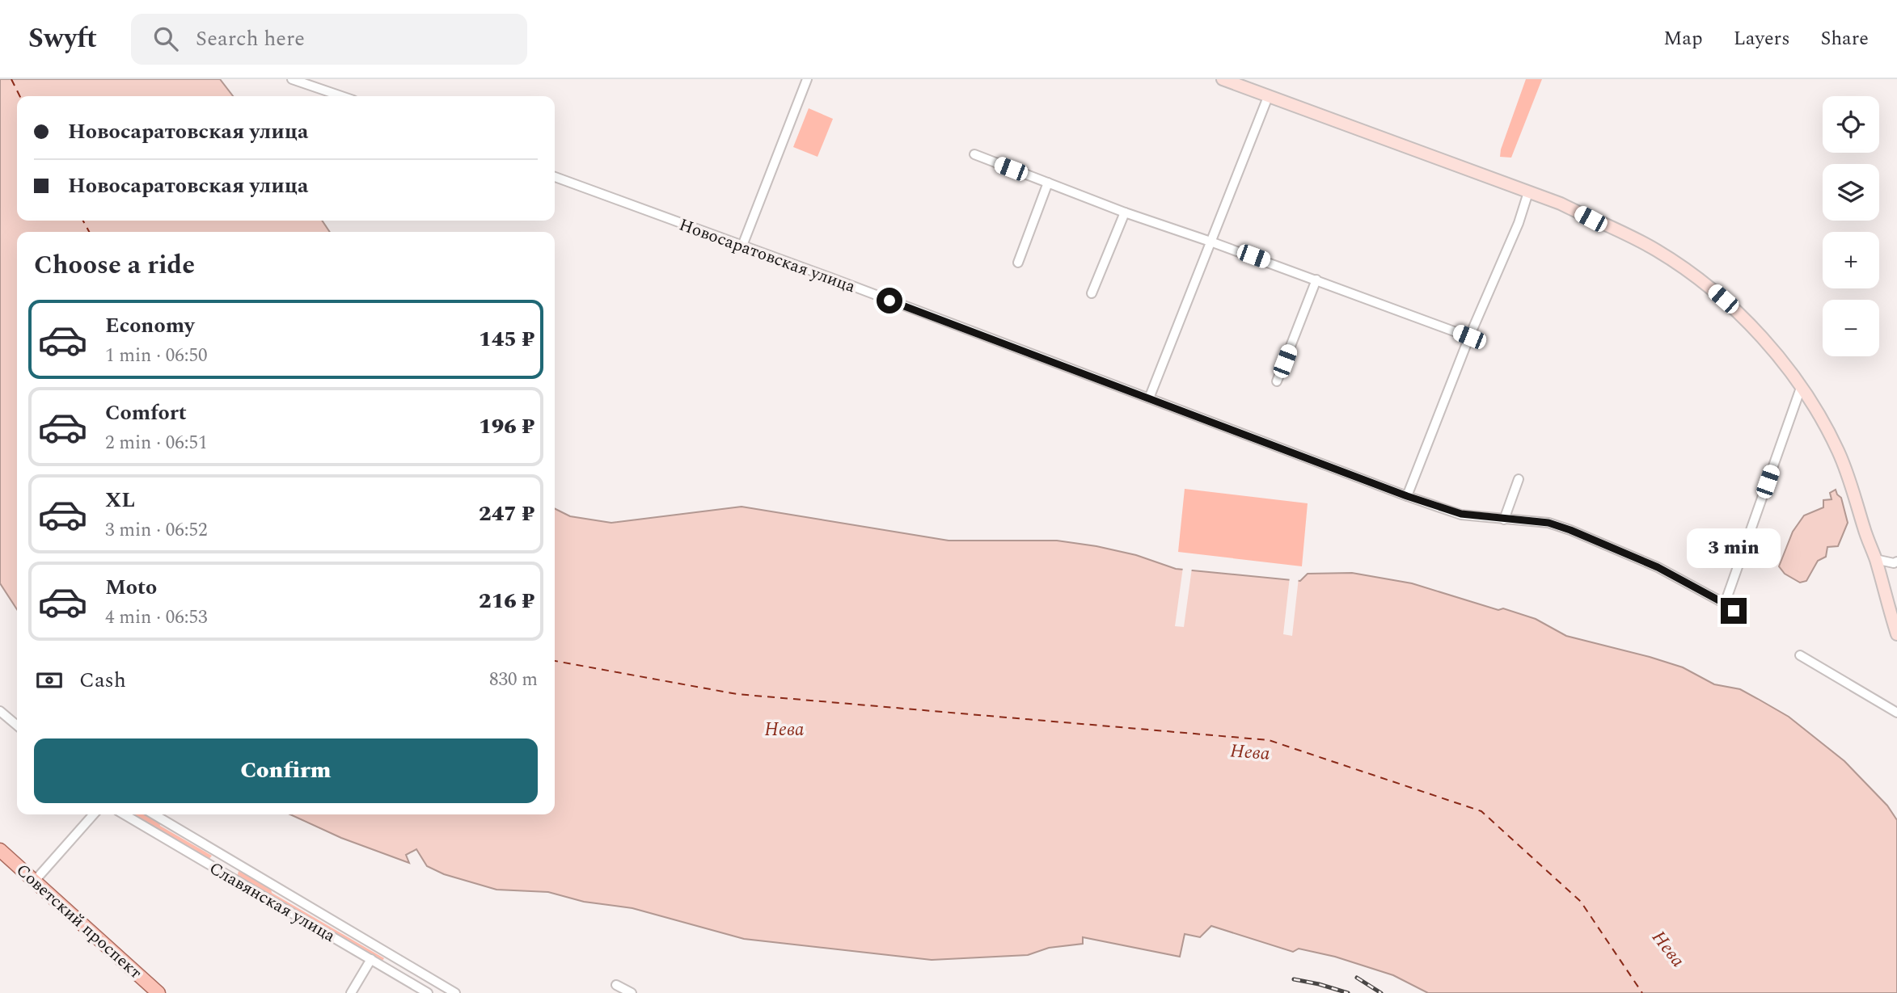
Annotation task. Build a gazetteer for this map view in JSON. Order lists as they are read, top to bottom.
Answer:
{
  "streets": {
    "main road": ["Советский проспект"],
    "street": ["Новосаратовская улица", "Славянская улица"]
  },
  "water": ["Нева"],
  "page": {
    "header": "Swyft",
    "search": "Search here",
    "nav": ["Map", "Layers", "Share"],
    "map_buttons": ["+", "−"],
    "banner": ["Новосаратовская улица", "Новосаратовская улица"],
    "heading": "Choose a ride",
    "list": [
      {
        "name": "Economy",
        "note": "1 min · 06:50",
        "value": "145 ₽"
      },
      {
        "name": "Comfort",
        "note": "2 min · 06:51",
        "value": "196 ₽"
      },
      {
        "name": "XL",
        "note": "3 min · 06:52",
        "value": "247 ₽"
      },
      {
        "name": "Moto",
        "note": "4 min · 06:53",
        "value": "216 ₽"
      }
    ],
    "bubble": "3 min",
    "pay": ["Cash", "830 m"],
    "buttons": "Confirm"
  }
}
